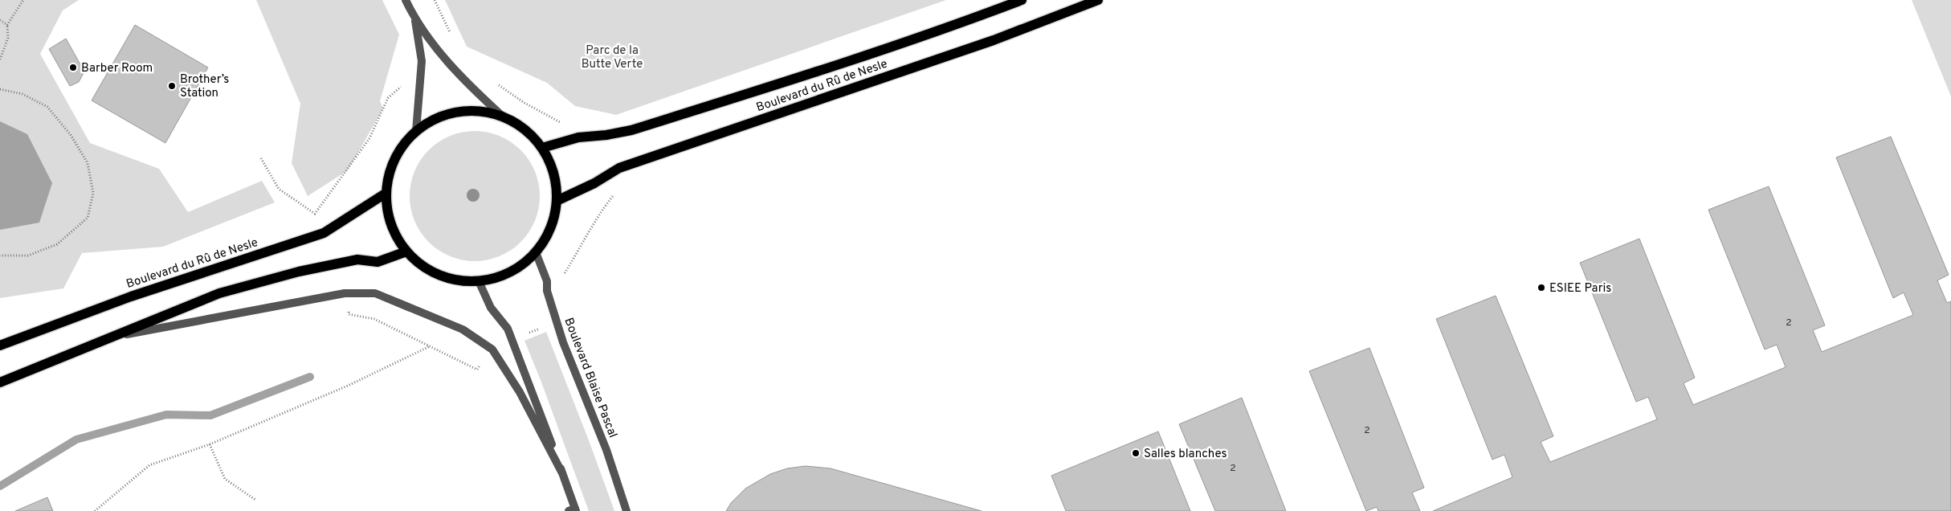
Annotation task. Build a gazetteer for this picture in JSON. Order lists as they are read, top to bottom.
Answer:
{
  "streets": {
    "main road": ["Boulevard du Rû de Nesle"],
    "street": ["Boulevard Blaise Pascal"]
  },
  "parks": ["Parc de la Butte Verte"],
  "places": [
    "Barber Room",
    "Brother’s Station",
    "ESIEE Paris",
    "Salles blanches"
  ],
  "house_numbers": ["2", "2", "2"]
}
